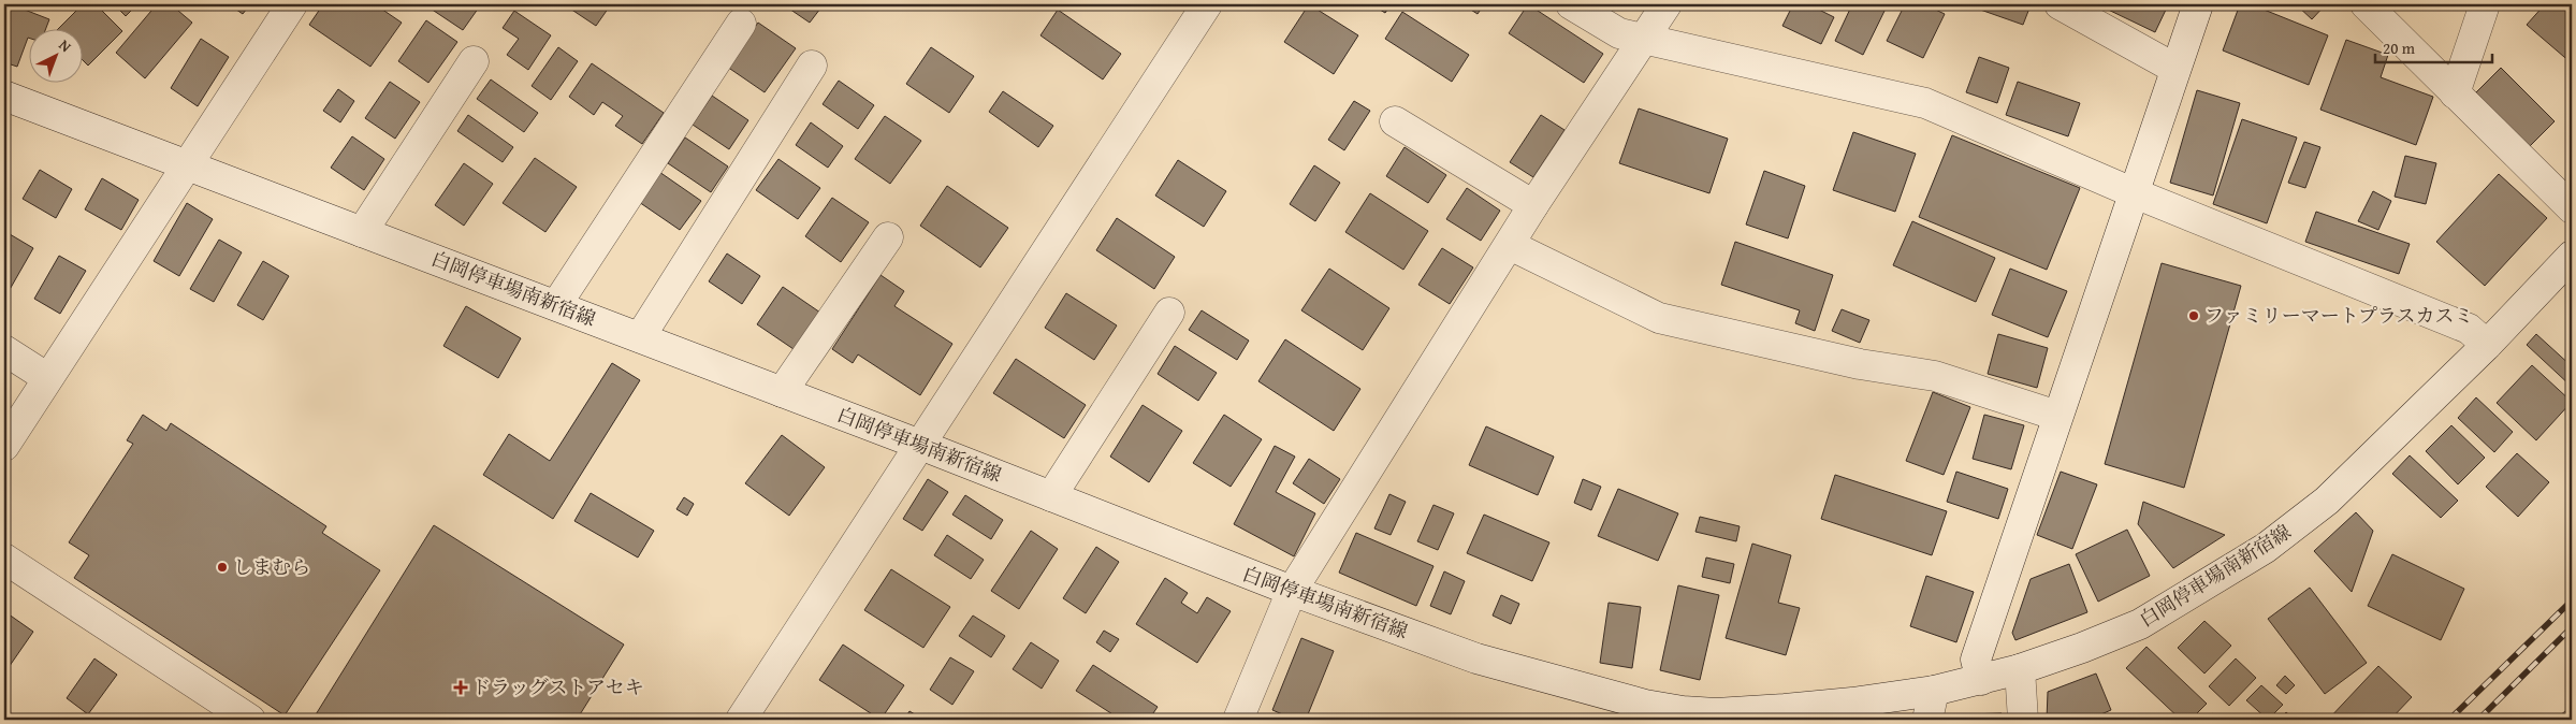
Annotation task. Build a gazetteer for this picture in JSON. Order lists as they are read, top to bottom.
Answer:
{
  "streets": {
    "street": ["白岡停車場南新宿線"]
  },
  "places": {
    "other": ["ファミリーマートプラスカスミ", "しまむら"],
    "health": ["ドラッグストアセキ"]
  },
  "scale_bar": "20 m",
  "north": "top right"
}
